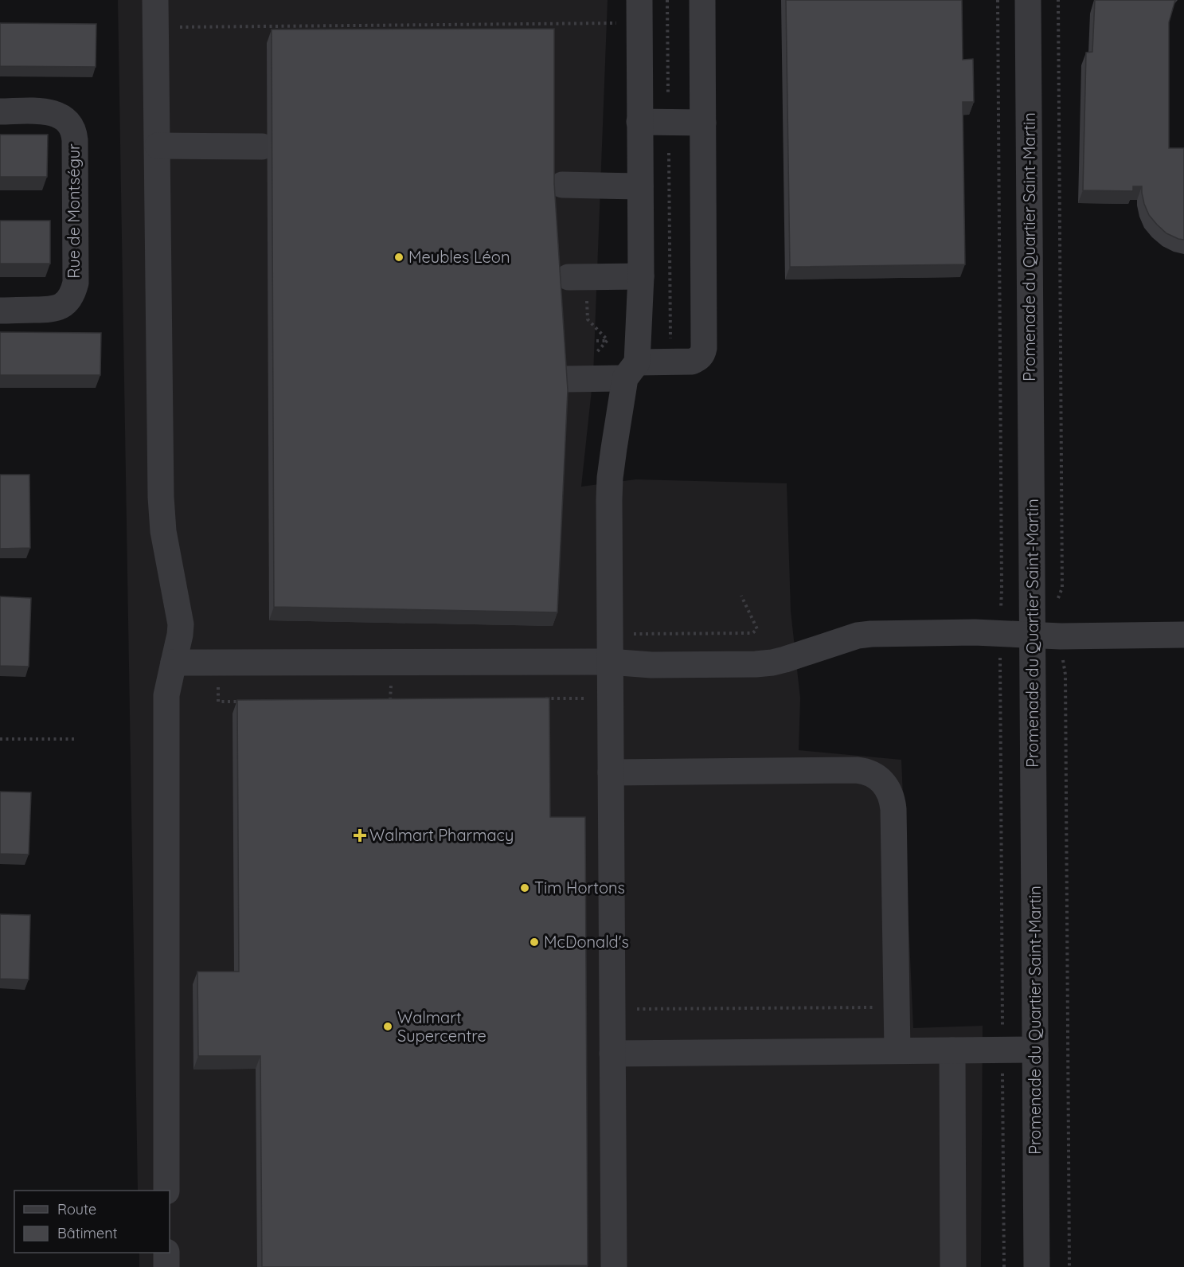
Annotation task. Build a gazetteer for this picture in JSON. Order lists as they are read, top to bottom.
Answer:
{
  "streets": {
    "street": ["Rue de Montségur", "Promenade du Quartier Saint-Martin"]
  },
  "places": {
    "other": [
      "Meubles Léon",
      "Tim Hortons",
      "McDonald's",
      "Walmart Supercentre"
    ],
    "health": ["Walmart Pharmacy"]
  },
  "legend": ["Route", "Bâtiment"]
}
